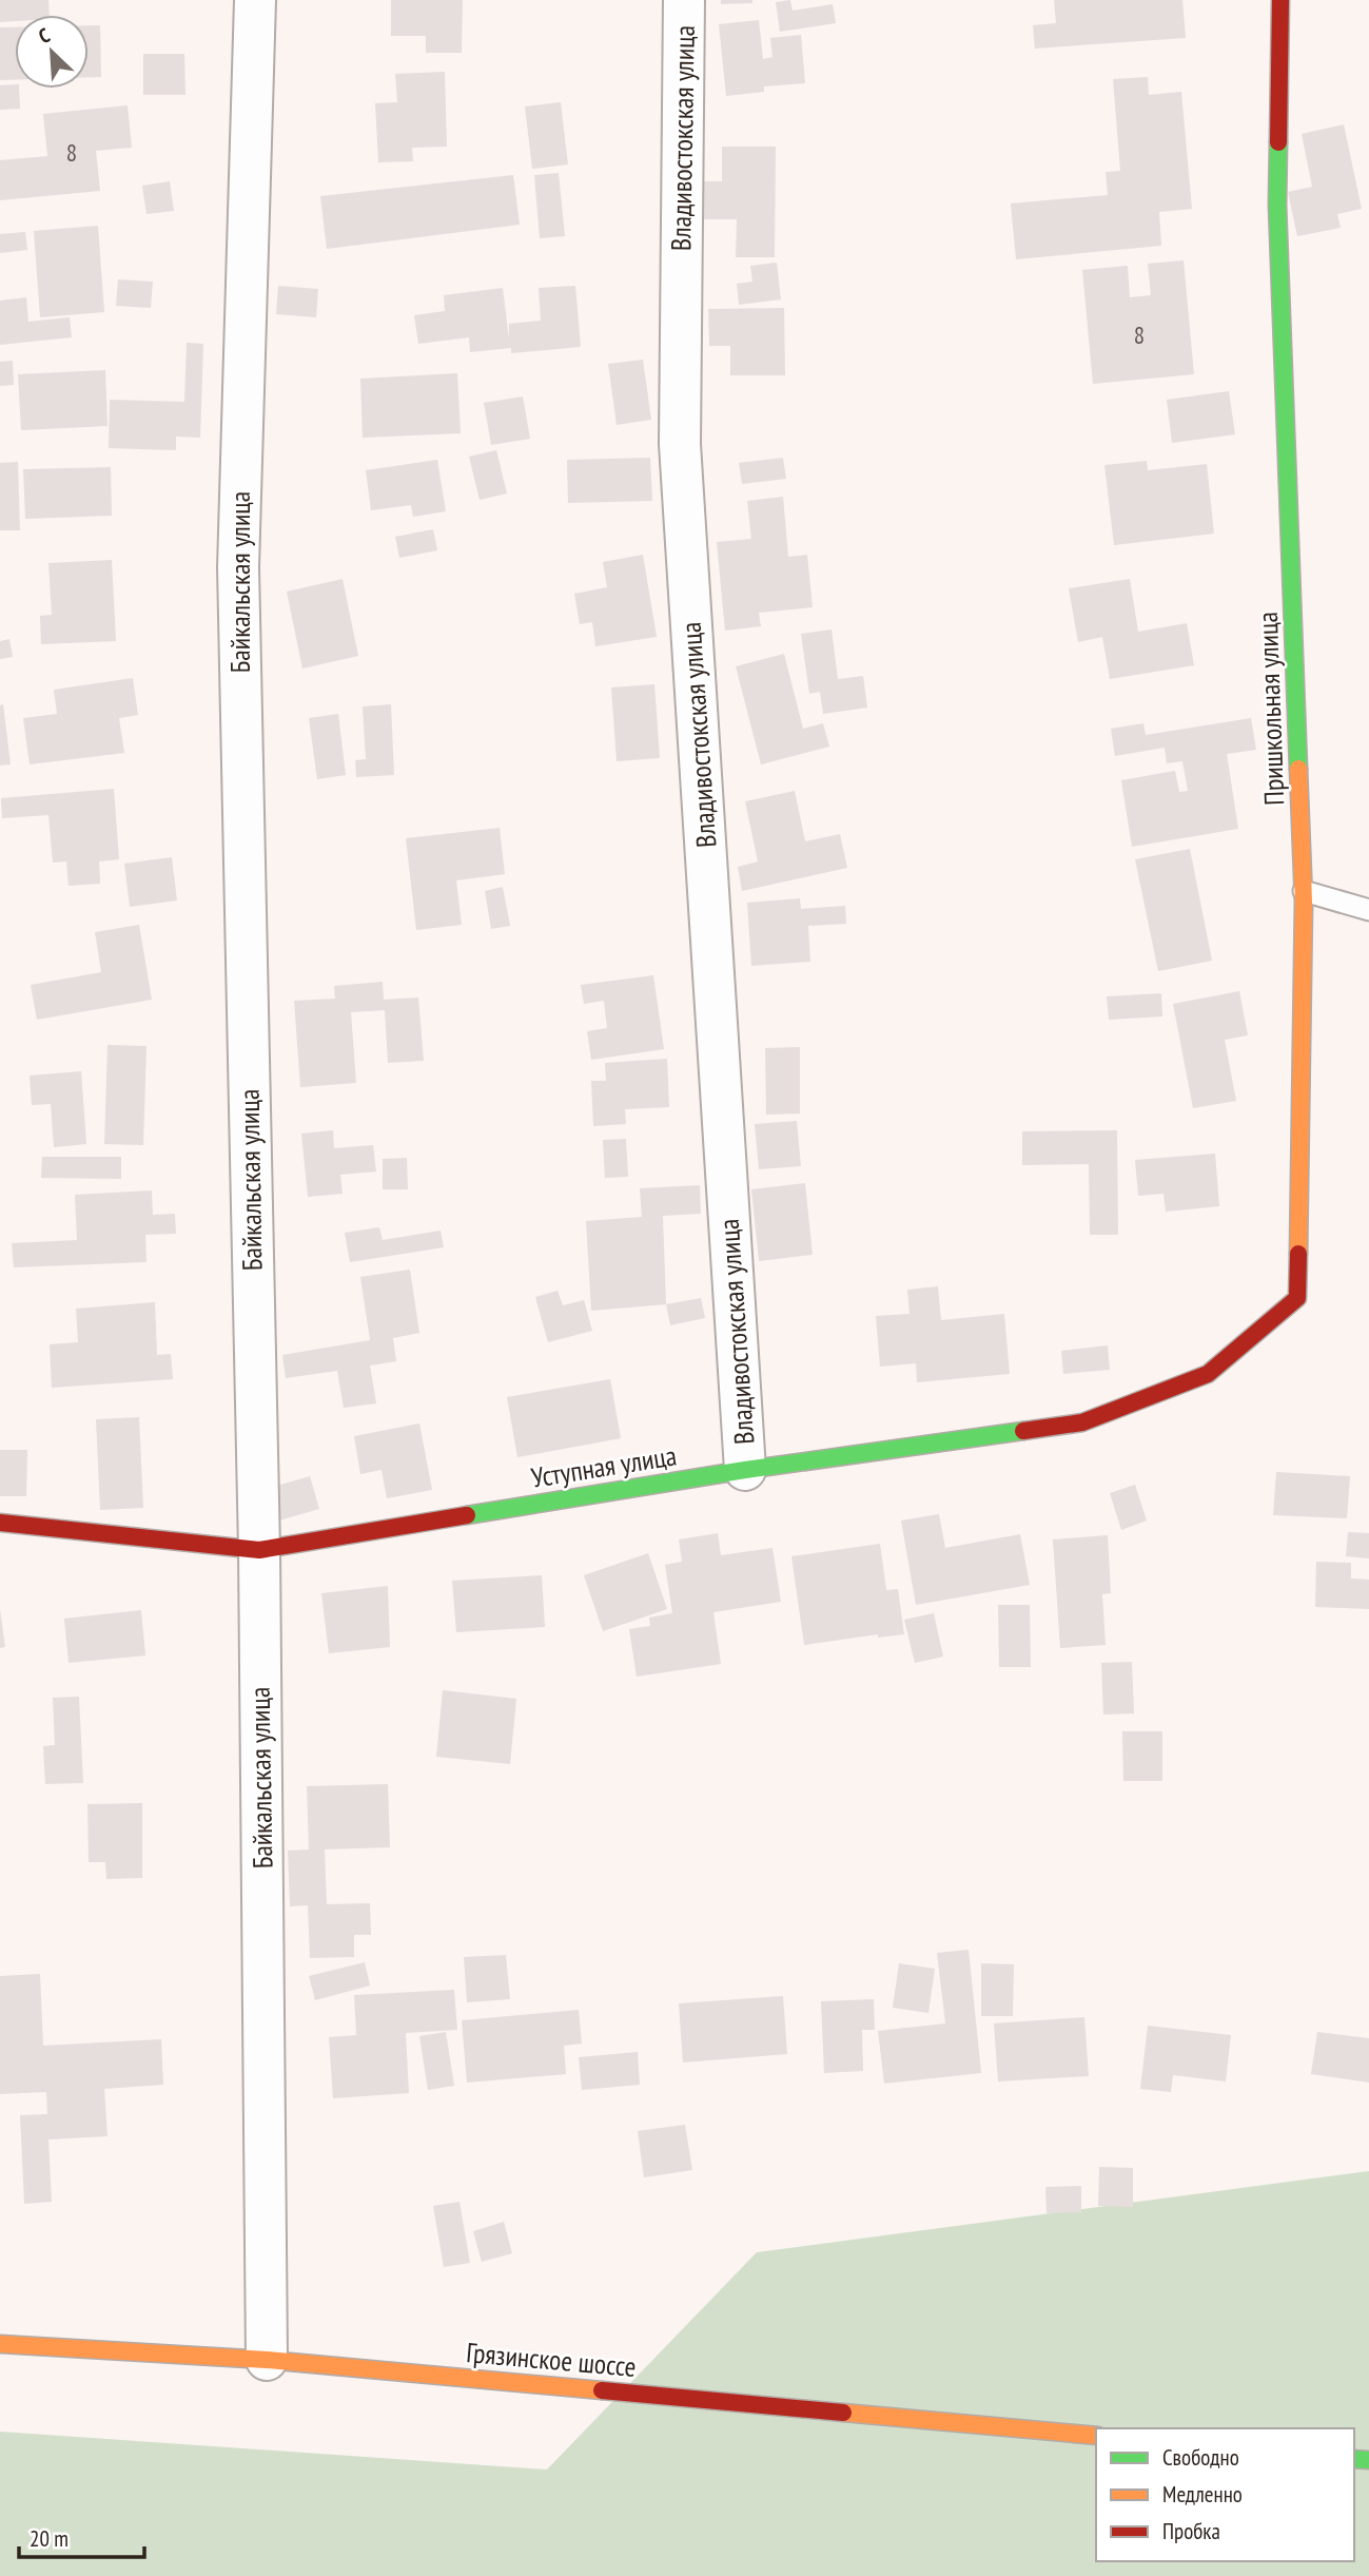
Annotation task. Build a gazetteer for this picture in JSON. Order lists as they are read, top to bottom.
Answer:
{
  "streets": {
    "street": [
      "Владивостокская улица",
      "Байкальская улица",
      "Пришкольная улица",
      "Уступная улица",
      "Грязинское шоссе"
    ]
  },
  "crossings": [
    ["Владивостокская улица", "Уступная улица"],
    ["Байкальская улица", "Уступная улица"],
    ["Байкальская улица", "Грязинское шоссе"],
    ["Пришкольная улица", "Уступная улица"]
  ],
  "house_numbers": ["8", "8"],
  "legend": ["Свободно", "Медленно", "Пробка"],
  "scale_bar": "20 m",
  "north": "top left"
}
